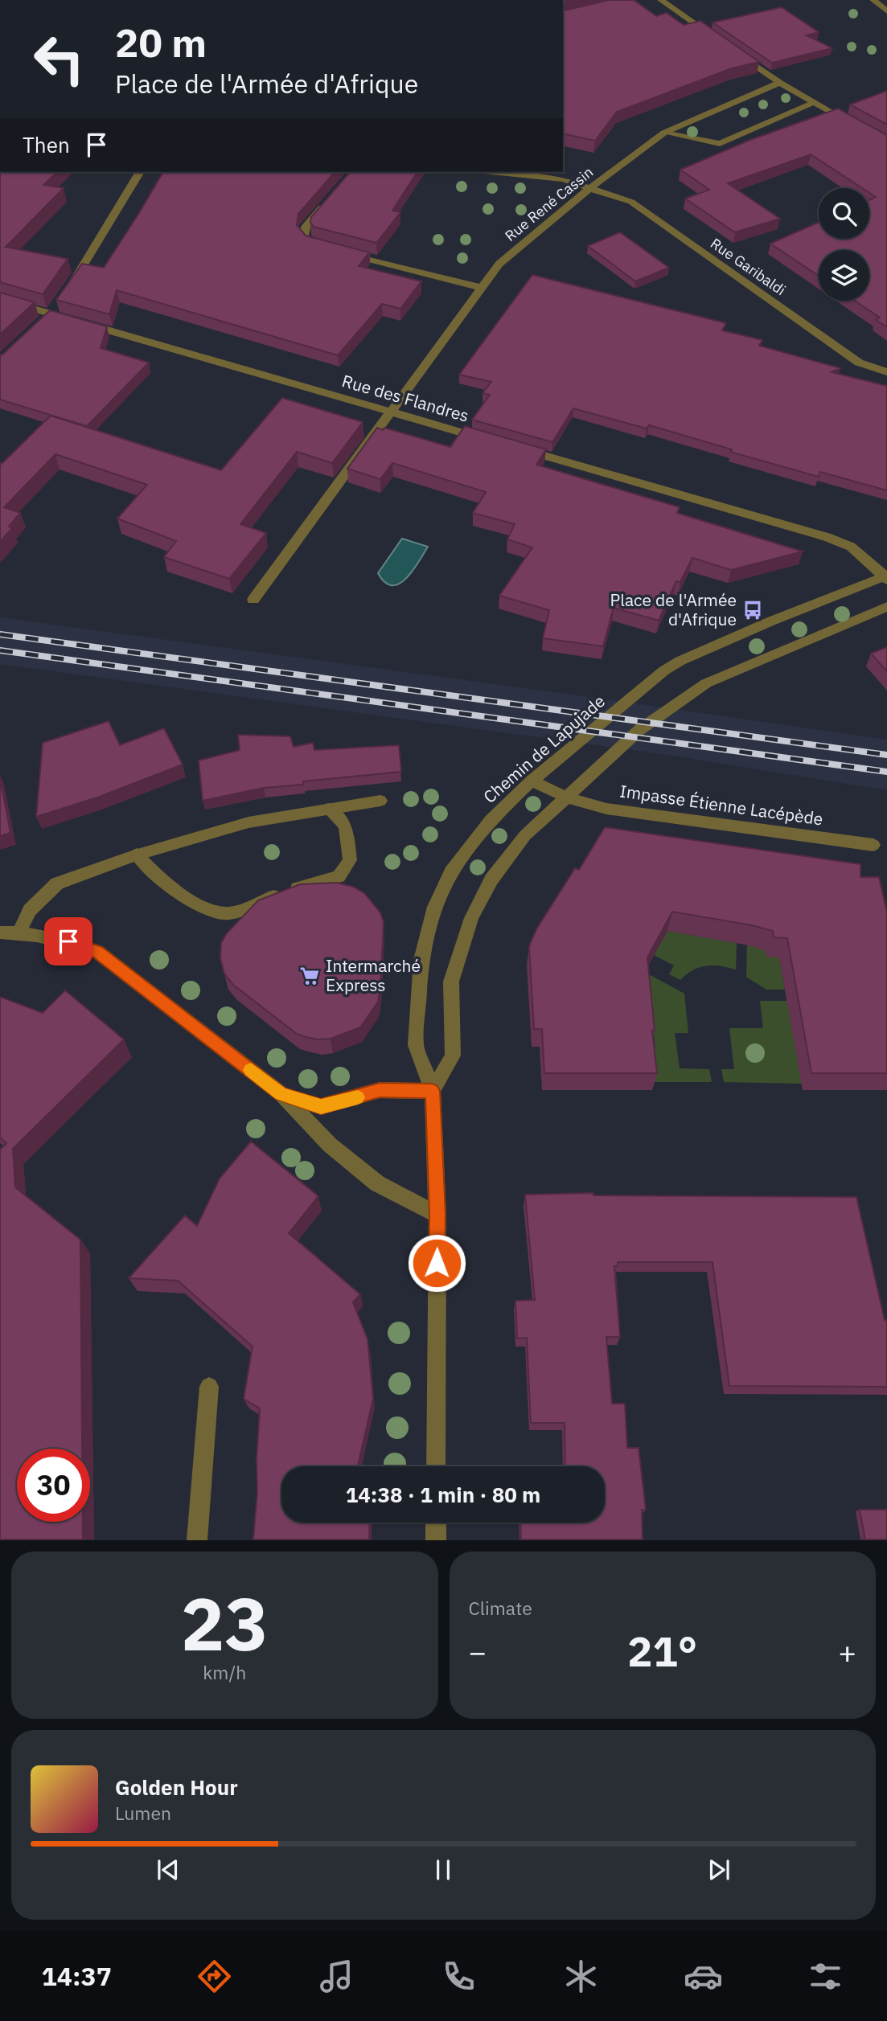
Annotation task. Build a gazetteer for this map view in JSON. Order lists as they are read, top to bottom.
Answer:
{
  "streets": {
    "street": [
      "Rue René Cassin",
      "Rue Garibaldi",
      "Rue des Flandres",
      "Chemin de Lapujade",
      "Impasse Étienne Lacépède"
    ]
  },
  "crossings": [
    ["Rue René Cassin", "Rue Garibaldi"],
    ["Rue René Cassin", "Rue des Flandres"],
    ["Chemin de Lapujade", "Impasse Étienne Lacépède"]
  ],
  "places": {
    "bus stop": ["Place de l'Armée d'Afrique"],
    "supermarket": ["Intermarché Express"]
  },
  "page": {
    "turn": ["20 m", "Place de l'Armée d'Afrique"],
    "then": "Then",
    "limit": "30",
    "trip": "14:38 · 1 min · 80 m",
    "tile": [
      ["23", "km/h"],
      "Climate"
    ],
    "heat": ["−", "21°", "+"],
    "song": ["Golden Hour", "Lumen"],
    "tabs": "14:37"
  }
}
